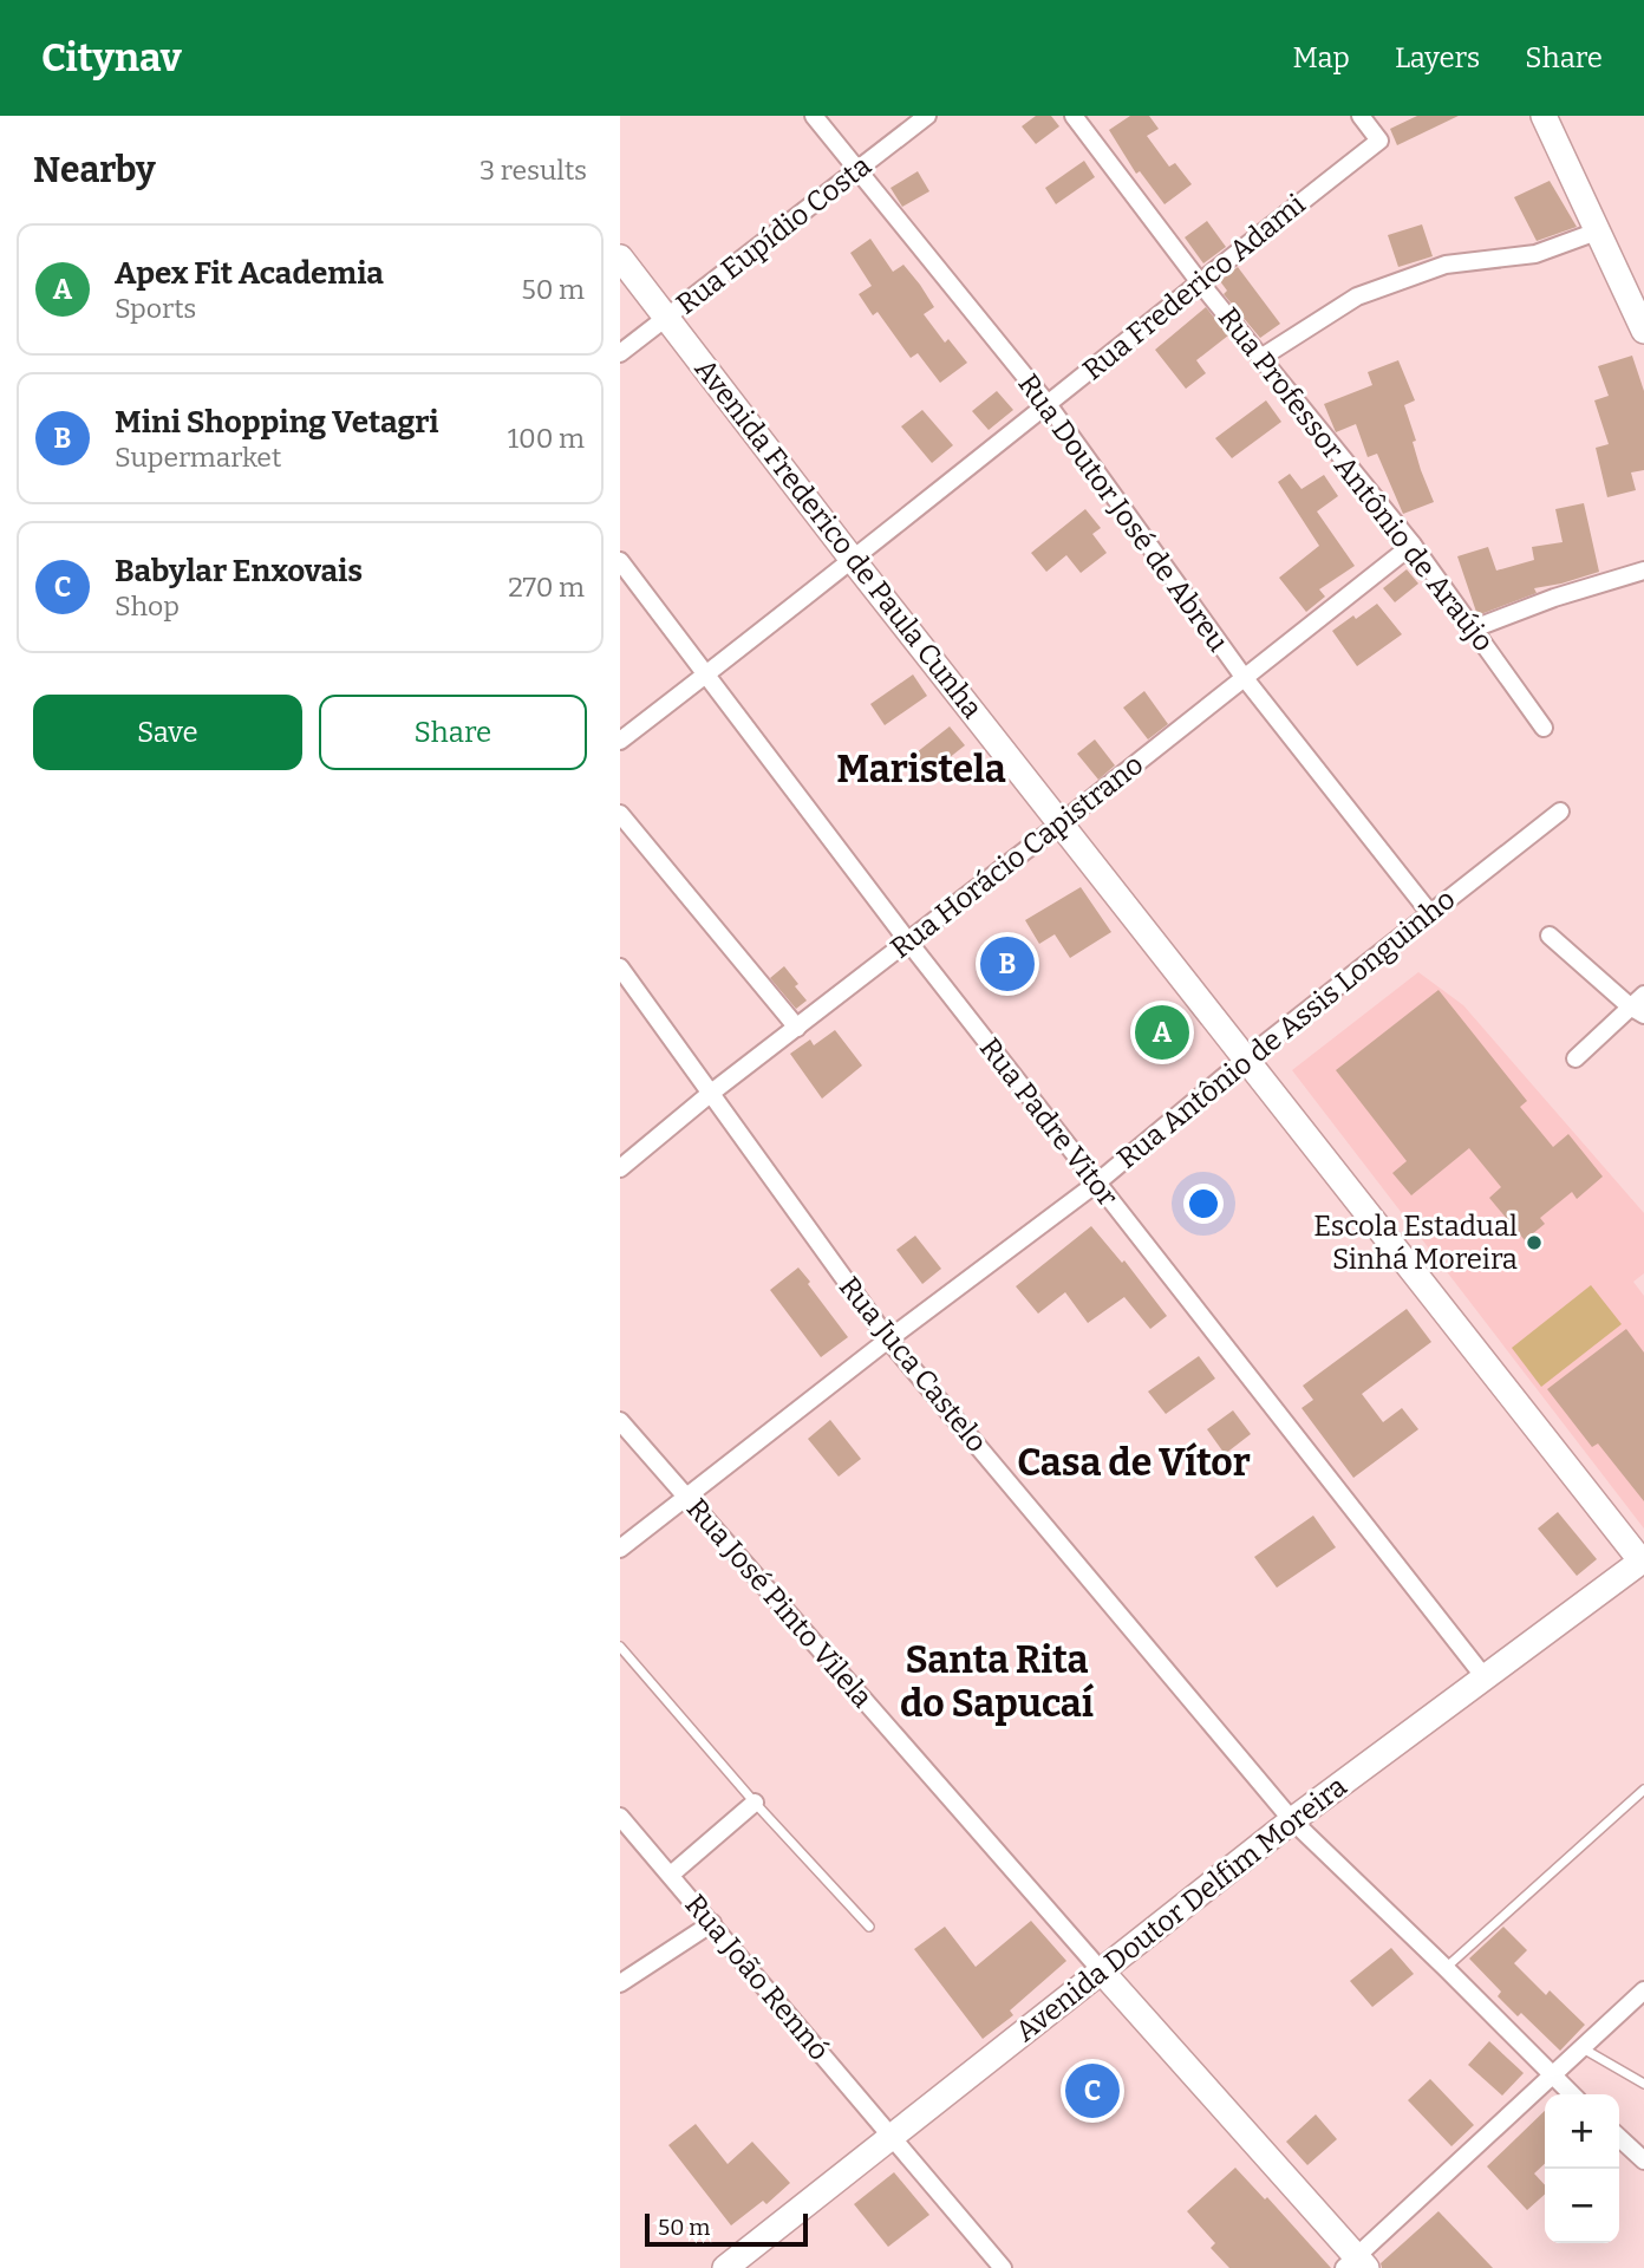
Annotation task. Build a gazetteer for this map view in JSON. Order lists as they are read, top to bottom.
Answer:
{
  "streets": {
    "main road": ["Avenida Frederico de Paula Cunha", "Avenida Doutor Delfim Moreira"],
    "street": [
      "Rua Eupídio Costa",
      "Rua Frederico Adami",
      "Rua Professor Antônio de Araújo",
      "Rua Doutor José de Abreu",
      "Rua Horácio Capistrano",
      "Rua Antônio de Assis Longuinho",
      "Rua Padre Vitor",
      "Rua Juca Castelo",
      "Rua José Pinto Vilela",
      "Rua João Rennó"
    ]
  },
  "crossings": [
    ["Rua Eupídio Costa", "Rua Doutor José de Abreu"],
    ["Rua Eupídio Costa", "Avenida Frederico de Paula Cunha"],
    ["Rua Frederico Adami", "Rua Professor Antônio de Araújo"],
    ["Rua Frederico Adami", "Rua Doutor José de Abreu"],
    ["Rua Frederico Adami", "Avenida Frederico de Paula Cunha"],
    ["Rua Frederico Adami", "Rua Padre Vitor"],
    ["Rua Professor Antônio de Araújo", "Rua Horácio Capistrano"],
    ["Rua Doutor José de Abreu", "Rua Horácio Capistrano"],
    ["Rua Doutor José de Abreu", "Rua Antônio de Assis Longuinho"],
    ["Avenida Frederico de Paula Cunha", "Rua Horácio Capistrano"],
    ["Avenida Frederico de Paula Cunha", "Rua Antônio de Assis Longuinho"],
    ["Avenida Frederico de Paula Cunha", "Avenida Doutor Delfim Moreira"],
    ["Rua Horácio Capistrano", "Rua Padre Vitor"],
    ["Rua Horácio Capistrano", "Rua Juca Castelo"],
    ["Rua Antônio de Assis Longuinho", "Rua Padre Vitor"],
    ["Rua Antônio de Assis Longuinho", "Rua Juca Castelo"],
    ["Rua Antônio de Assis Longuinho", "Rua José Pinto Vilela"],
    ["Rua Padre Vitor", "Avenida Doutor Delfim Moreira"],
    ["Rua Juca Castelo", "Avenida Doutor Delfim Moreira"],
    ["Rua José Pinto Vilela", "Avenida Doutor Delfim Moreira"],
    ["Avenida Doutor Delfim Moreira", "Rua João Rennó"]
  ],
  "districts": ["Maristela", "Casa de Vítor", "Santa Rita do Sapucaí"],
  "places": ["Escola Estadual Sinhá Moreira"],
  "scale_bar": "50 m",
  "page": {
    "header": "Citynav",
    "nav": ["Map", "Layers", "Share"],
    "heading": ["Nearby", "3 results"],
    "list": [
      {
        "mark": "A",
        "name": "Apex Fit Academia",
        "note": "Sports",
        "value": "50 m"
      },
      {
        "mark": "B",
        "name": "Mini Shopping Vetagri",
        "note": "Supermarket",
        "value": "100 m"
      },
      {
        "mark": "C",
        "name": "Babylar Enxovais",
        "note": "Shop",
        "value": "270 m"
      }
    ],
    "buttons": ["Save", "Share"],
    "pins": ["B", "A", "C"],
    "map_buttons": ["+", "−"],
    "scale": "50 m"
  }
}
